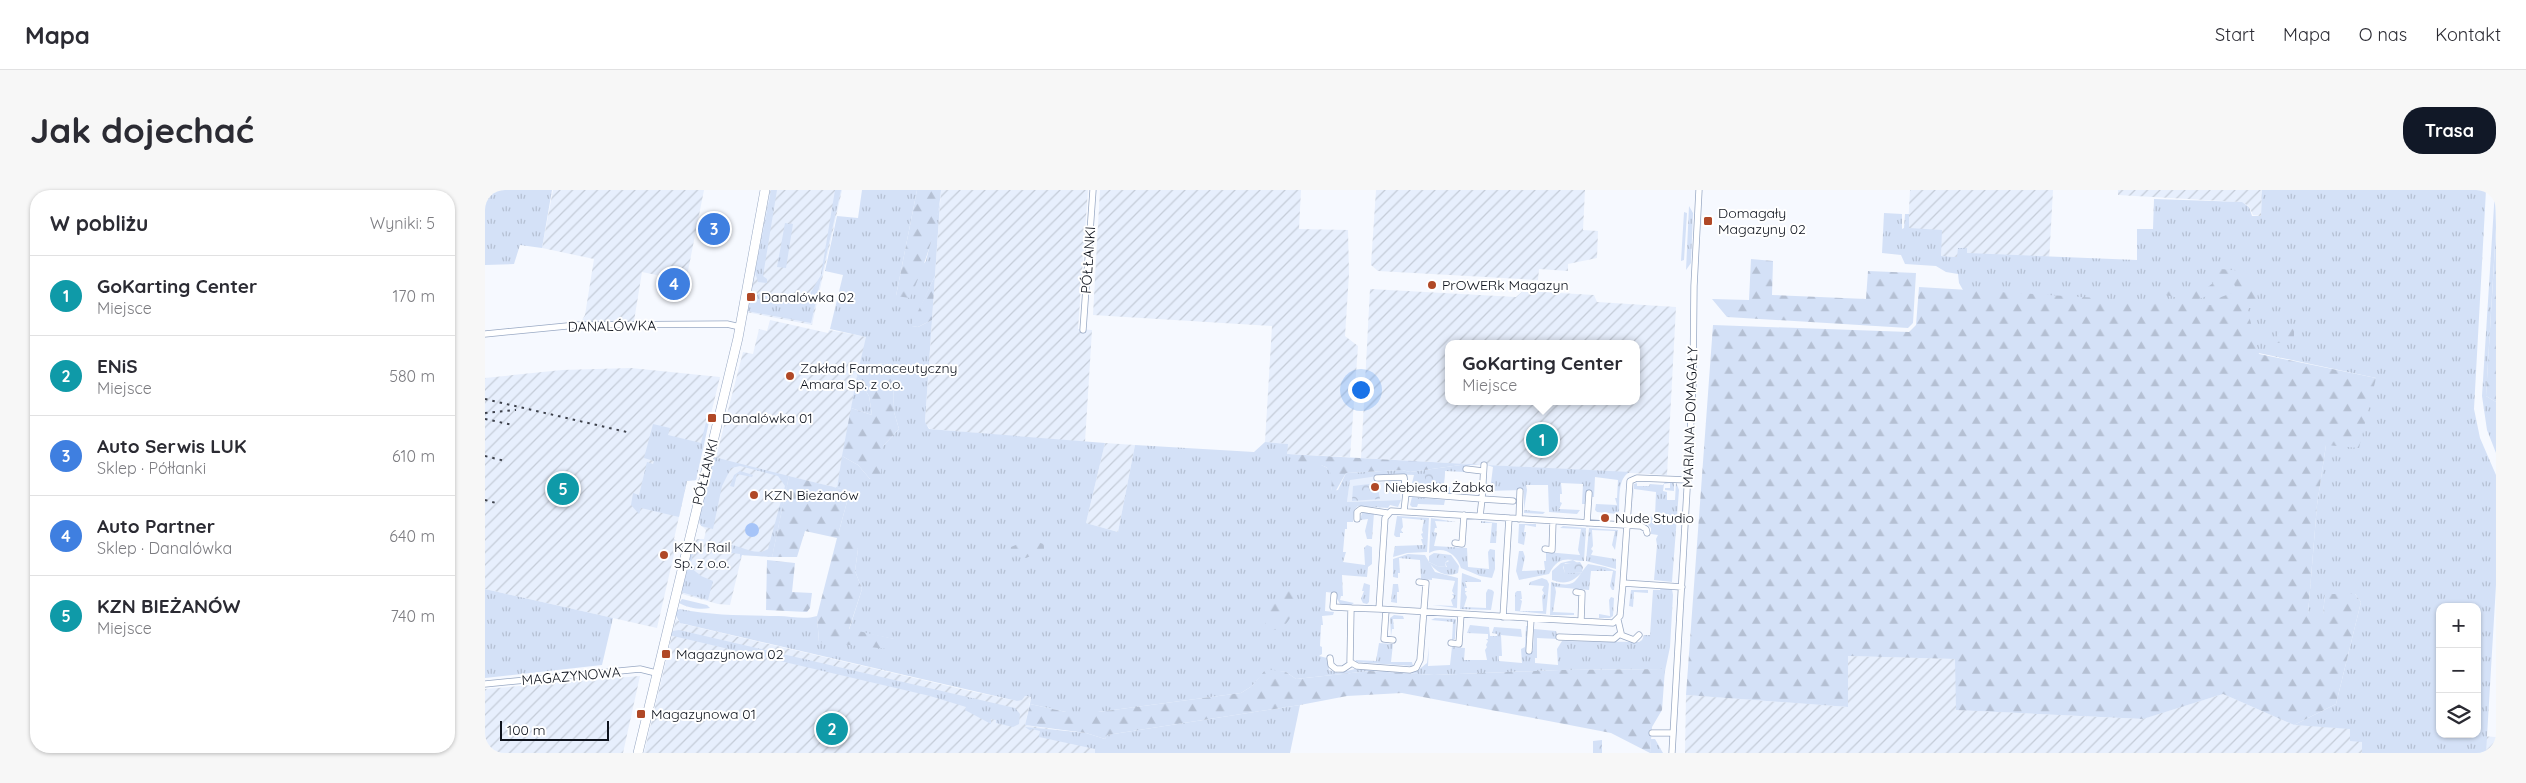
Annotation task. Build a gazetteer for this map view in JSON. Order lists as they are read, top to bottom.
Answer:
{
  "streets": {
    "street": [
      "PÓŁŁANKI",
      "DANALÓWKA",
      "MARIANA DOMAGAŁY",
      "MAGAZYNOWA"
    ]
  },
  "crossings": [
    ["PÓŁŁANKI", "DANALÓWKA"],
    ["PÓŁŁANKI", "MAGAZYNOWA"]
  ],
  "places": {
    "transit": [
      "Domagały Magazyny 02",
      "Danalówka 02",
      "Danalówka 01",
      "Magazynowa 02",
      "Magazynowa 01"
    ],
    "other": [
      "PrOWERk Magazyn",
      "Zakład Farmaceutyczny Amara Sp. z o.o.",
      "Niebieska Żabka",
      "KZN Bieżanów",
      "Nude Studio",
      "KZN Rail Sp. z o.o."
    ]
  },
  "scale_bar": "100 m",
  "page": {
    "header": "Mapa",
    "nav": [
      "Start",
      "Mapa",
      "O nas",
      "Kontakt"
    ],
    "buttons": "Trasa",
    "title": "Jak dojechać",
    "heading": ["W pobliżu", "Wyniki: 5"],
    "pins": [
      "3",
      "4",
      "1",
      "5",
      "2"
    ],
    "list": [
      {
        "mark": "1",
        "name": "GoKarting Center",
        "note": "Miejsce",
        "value": "170 m"
      },
      {
        "mark": "2",
        "name": "ENiS",
        "note": "Miejsce",
        "value": "580 m"
      },
      {
        "mark": "3",
        "name": "Auto Serwis LUK",
        "note": "Sklep · Półłanki",
        "value": "610 m"
      },
      {
        "mark": "4",
        "name": "Auto Partner",
        "note": "Sklep · Danalówka",
        "value": "640 m"
      },
      {
        "mark": "5",
        "name": "KZN BIEŻANÓW",
        "note": "Miejsce",
        "value": "740 m"
      }
    ],
    "popup": ["GoKarting Center", "Miejsce"],
    "map_buttons": ["+", "−"],
    "scale": "100 m"
  }
}
